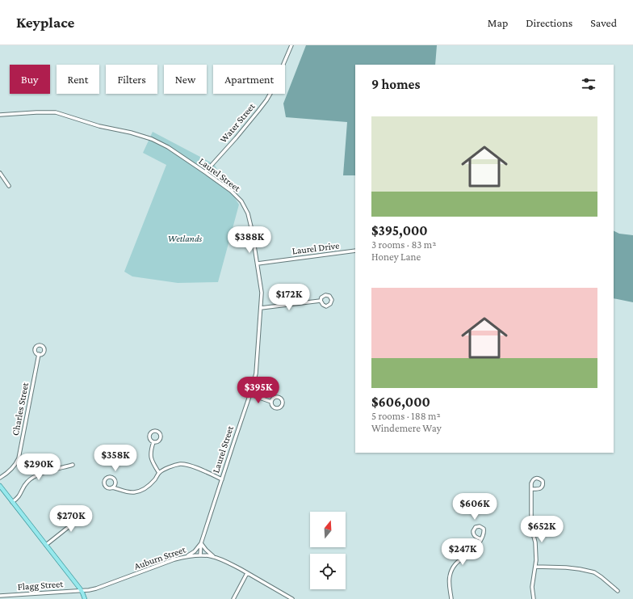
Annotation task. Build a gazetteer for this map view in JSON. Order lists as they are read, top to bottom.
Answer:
{
  "streets": {
    "street": [
      "Water Street",
      "Laurel Street",
      "Laurel Drive",
      "Charles Street",
      "Auburn Street",
      "Flagg Street"
    ]
  },
  "crossings": [
    ["Water Street", "Laurel Street"],
    ["Laurel Street", "Laurel Drive"],
    ["Laurel Street", "Auburn Street"],
    ["Auburn Street", "Flagg Street"]
  ],
  "parks": ["Wetlands"],
  "north": "top",
  "page": {
    "header": "Keyplace",
    "nav": ["Map", "Directions", "Saved"],
    "chip": [
      "Buy",
      "Rent",
      "Filters",
      "New",
      "Apartment"
    ],
    "heading": "9 homes",
    "list": [
      {
        "name": "$395,000",
        "note": "3 rooms · 83 m² · Honey Lane"
      },
      {
        "name": "$606,000",
        "note": "5 rooms · 188 m² · Windemere Way"
      }
    ],
    "price": [
      "$388K",
      "$172K",
      "$395K",
      "$358K",
      "$290K",
      "$606K",
      "$270K",
      "$652K",
      "$247K"
    ]
  }
}
